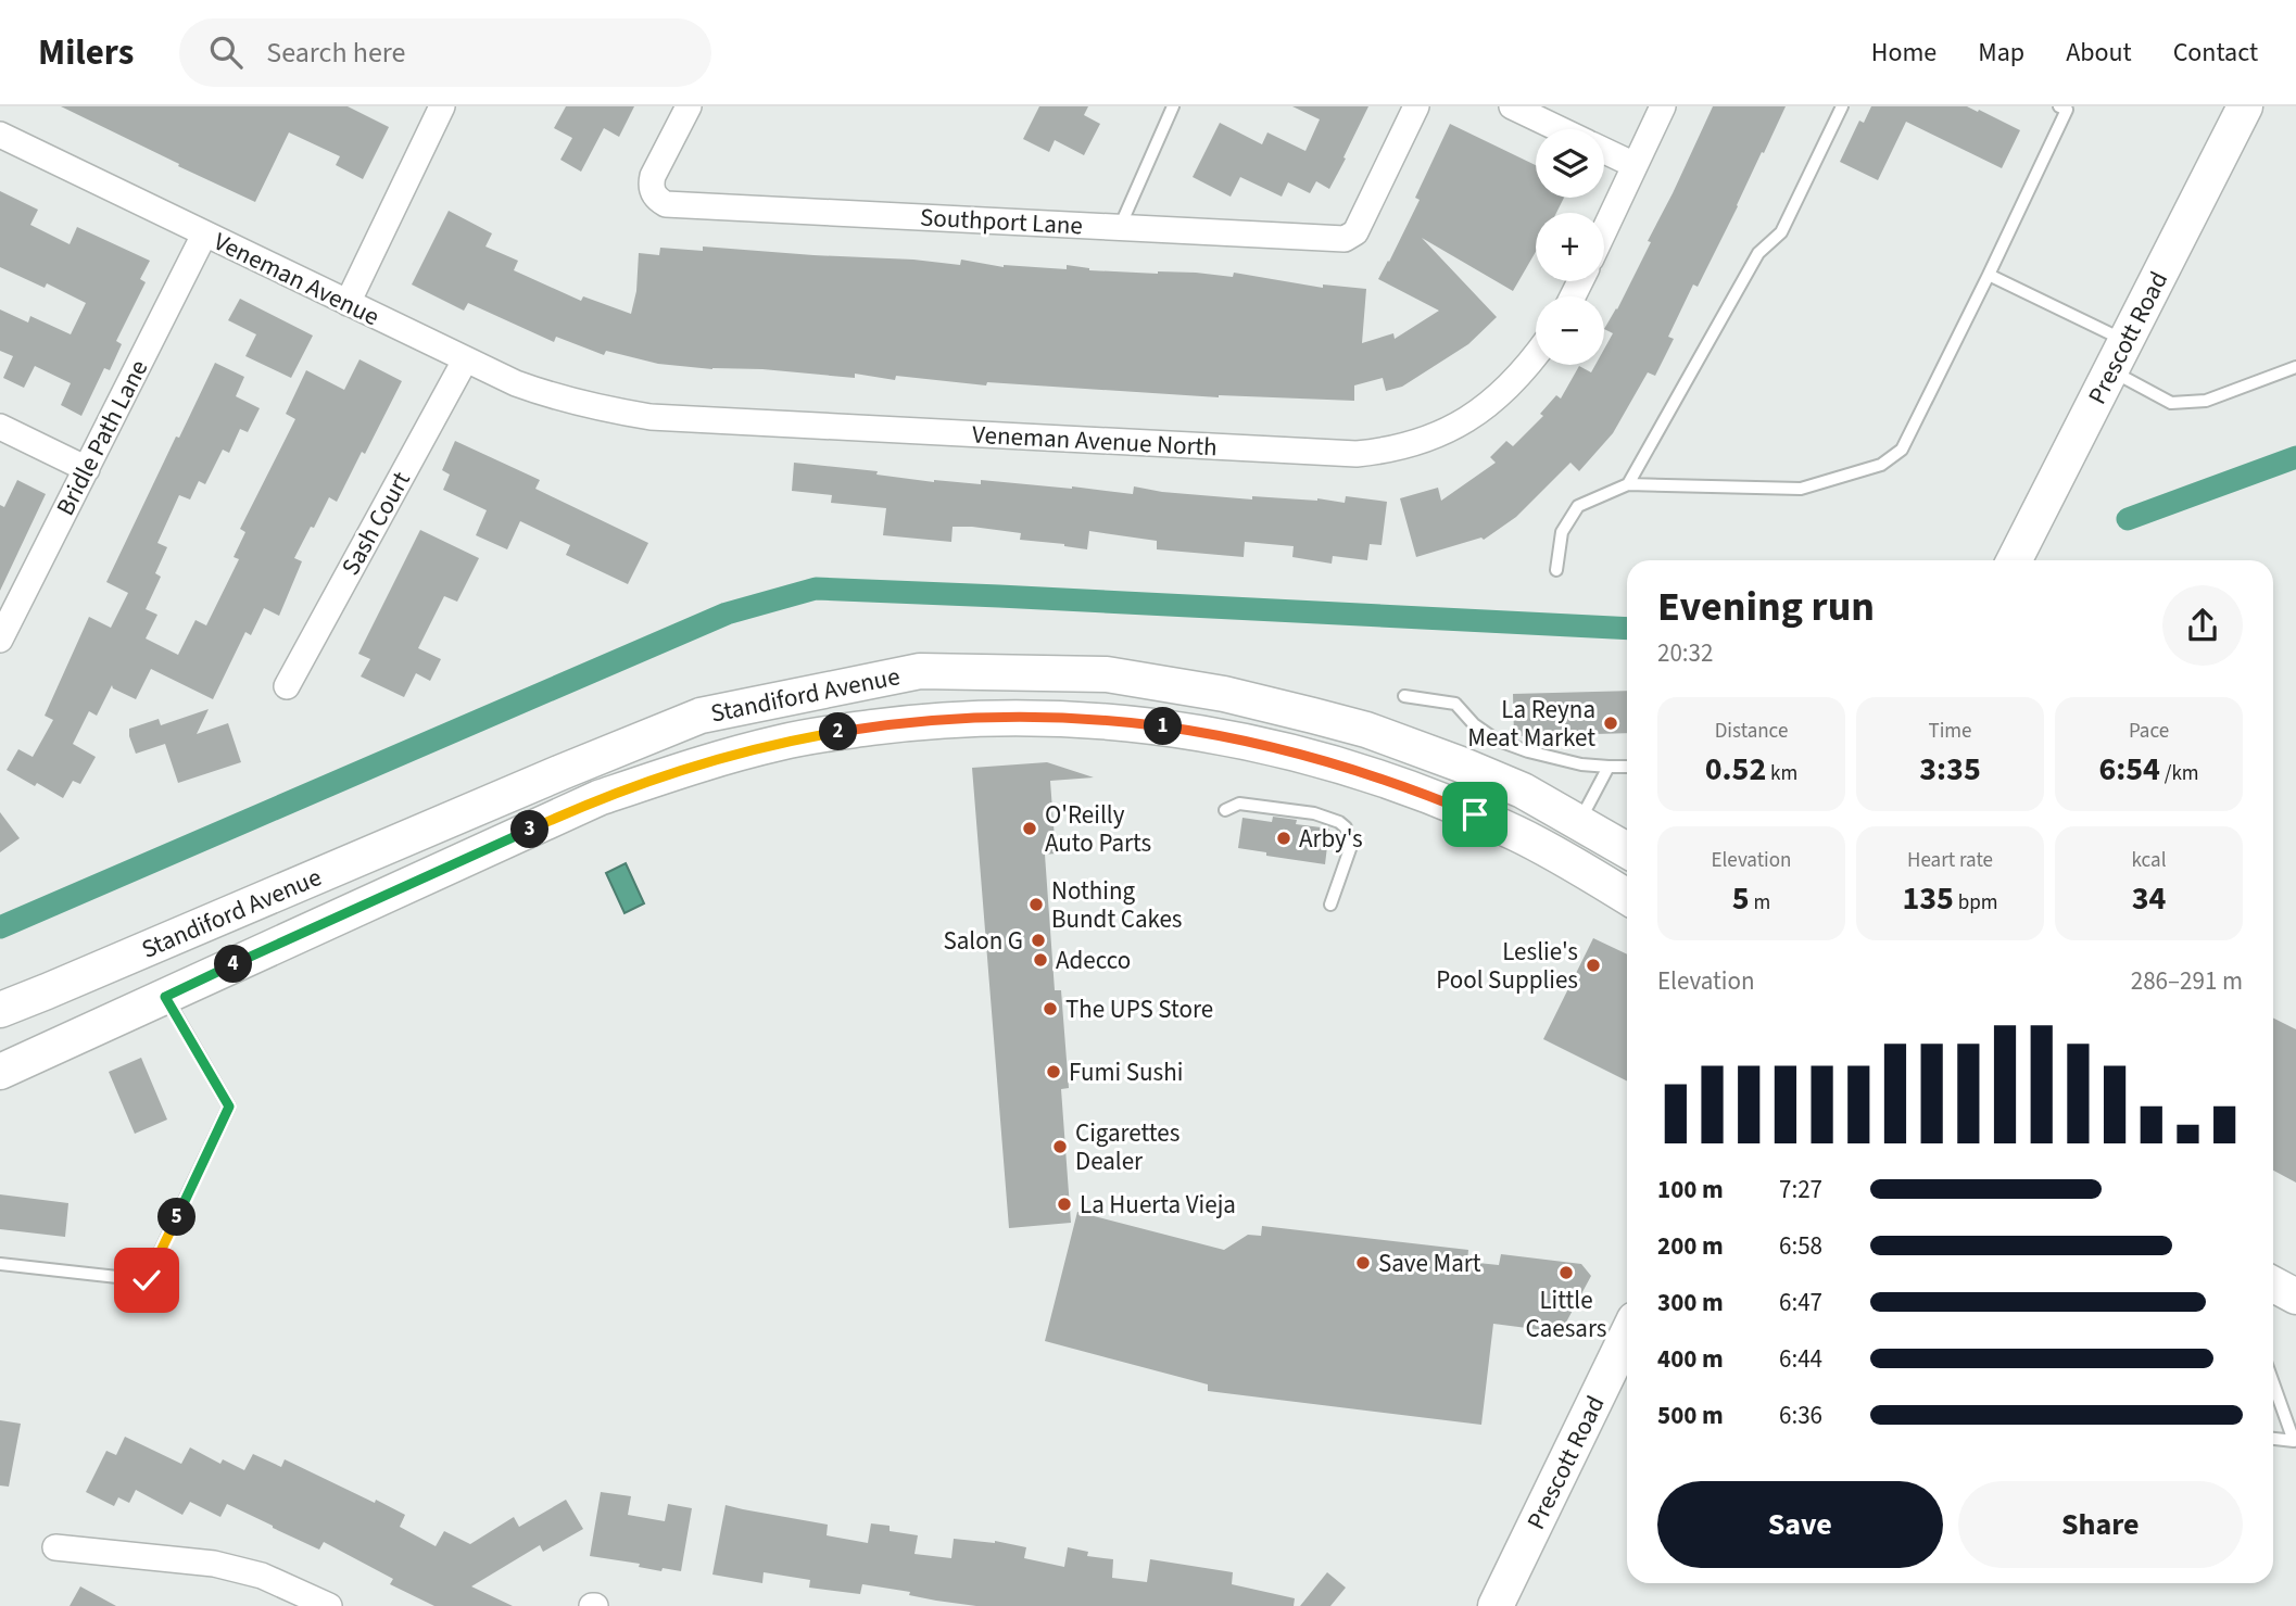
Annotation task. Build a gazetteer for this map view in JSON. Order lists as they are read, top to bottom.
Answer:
{
  "streets": {
    "main road": ["Prescott Road", "Standiford Avenue"],
    "street": [
      "Southport Lane",
      "Veneman Avenue",
      "Bridle Path Lane",
      "Veneman Avenue North",
      "Sash Court"
    ]
  },
  "crossings": [
    ["Veneman Avenue", "Bridle Path Lane"],
    ["Veneman Avenue", "Veneman Avenue North"],
    ["Veneman Avenue", "Sash Court"]
  ],
  "places": [
    "La Reyna Meat Market",
    "O'Reilly Auto Parts",
    "Arby's",
    "Nothing Bundt Cakes",
    "Salon G",
    "Adecco",
    "Leslie's Pool Supplies",
    "The UPS Store",
    "Fumi Sushi",
    "Cigarettes Dealer",
    "La Huerta Vieja",
    "Save Mart",
    "Little Caesars"
  ],
  "page": {
    "header": "Milers",
    "search": "Search here",
    "nav": [
      "Home",
      "Map",
      "About",
      "Contact"
    ],
    "map_buttons": ["+", "−"],
    "heading": ["Evening run", "20:32"],
    "stats": [
      ["Distance", "0.52 km"],
      ["Time", "3:35"],
      ["Pace", "6:54 /km"],
      ["Elevation", "5 m"],
      ["Heart rate", "135 bpm"],
      ["kcal", "34"]
    ],
    "pins": [
      "1",
      "2",
      "3",
      "4",
      "5"
    ],
    "chart": ["Elevation", "286–291 m"],
    "list": [
      {
        "name": "100 m",
        "note": "7:27"
      },
      {
        "name": "200 m",
        "note": "6:58"
      },
      {
        "name": "300 m",
        "note": "6:47"
      },
      {
        "name": "400 m",
        "note": "6:44"
      },
      {
        "name": "500 m",
        "note": "6:36"
      }
    ],
    "buttons": ["Save", "Share"]
  }
}
